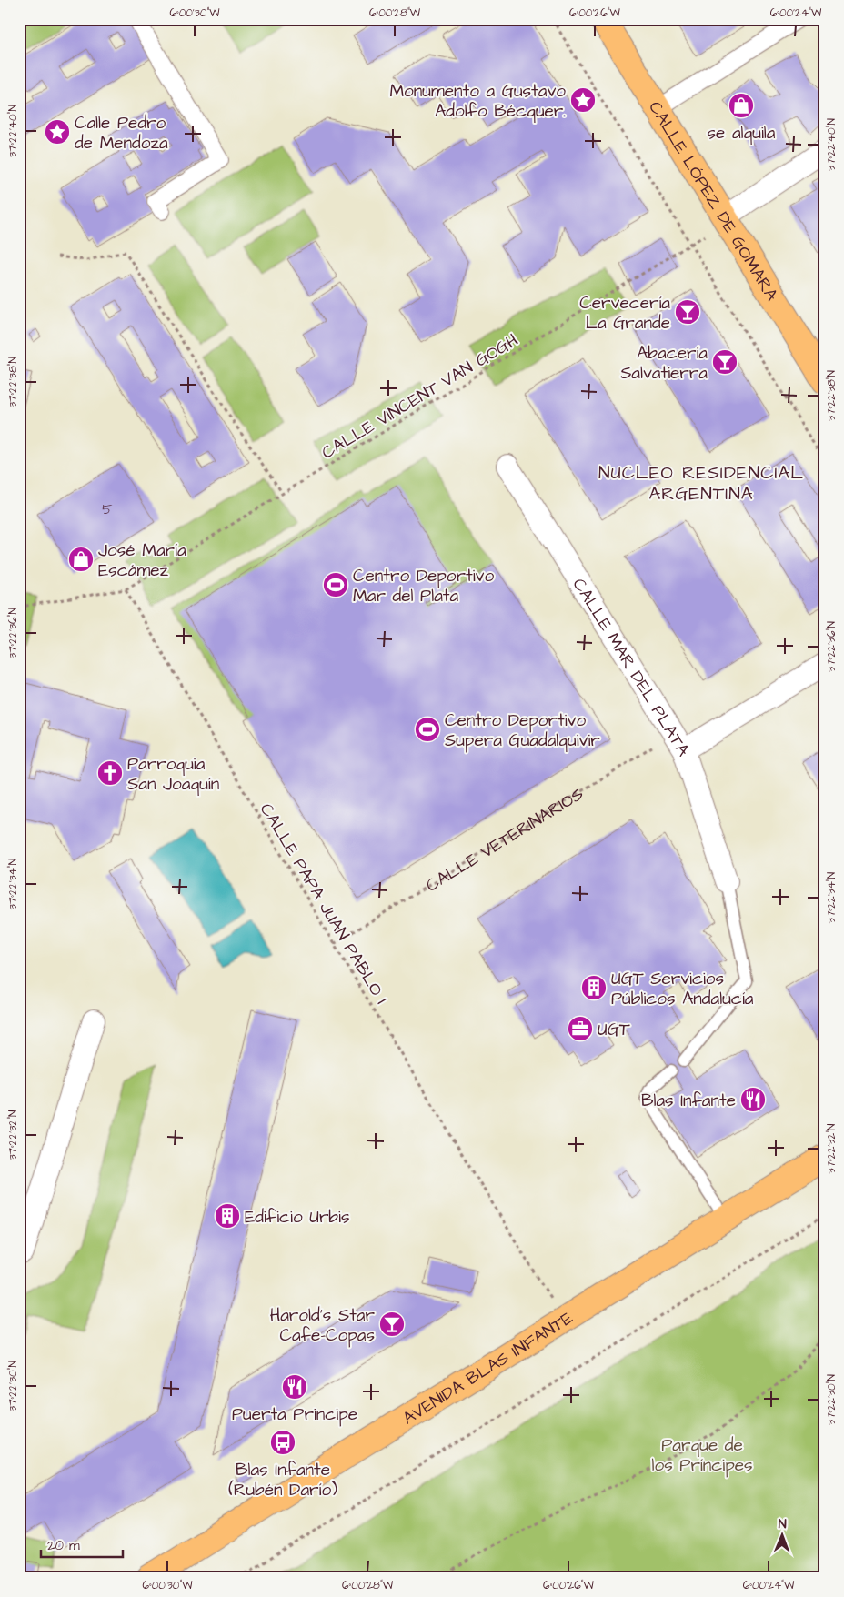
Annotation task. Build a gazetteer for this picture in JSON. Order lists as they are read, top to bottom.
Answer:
{
  "streets": {
    "main road": ["CALLE LÓPEZ DE GOMARA", "AVENIDA BLAS INFANTE"],
    "street": ["CALLE MAR DEL PLATA"],
    "path": ["CALLE VINCENT VAN GOGH", "CALLE VETERINARIOS", "CALLE PAPA JUAN PABLO I"]
  },
  "crossings": [
    ["CALLE LÓPEZ DE GOMARA", "CALLE VINCENT VAN GOGH"],
    ["CALLE VINCENT VAN GOGH", "CALLE PAPA JUAN PABLO I"],
    ["CALLE MAR DEL PLATA", "CALLE VETERINARIOS"],
    ["CALLE VETERINARIOS", "CALLE PAPA JUAN PABLO I"],
    ["CALLE PAPA JUAN PABLO I", "AVENIDA BLAS INFANTE"]
  ],
  "districts": ["NUCLEO RESIDENCIAL ARGENTINA"],
  "parks": ["Parque de los Príncipes"],
  "places": {
    "place": ["Monumento a Gustavo Adolfo Bécquer.", "Calle Pedro de Mendoza"],
    "shop": ["se alquila", "José María Escámez"],
    "bar": ["Cervecería La Grande", "Abacería Salvatierra", "Harold's Star Cafe-Copas"],
    "sports": ["Centro Deportivo Mar del Plata", "Centro Deportivo Supera Guadalquivir"],
    "church": ["Parroquia San Joaquín"],
    "building": ["UGT Servicios Públicos Andalucía", "Edificio Urbis"],
    "office": ["UGT"],
    "restaurant": ["Blas Infante", "Puerta Principe"],
    "bus stop": ["Blas Infante (Rubén Darío)"]
  },
  "house_numbers": ["5"],
  "scale_bar": "20 m",
  "north": "top",
  "coordinates": [
    "6°00'30\"W",
    "6°00'28\"W",
    "6°00'26\"W",
    "6°00'24\"W",
    "37°22'40\"N",
    "37°22'38\"N",
    "37°22'36\"N",
    "37°22'34\"N",
    "37°22'32\"N",
    "37°22'30\"N"
  ]
}
